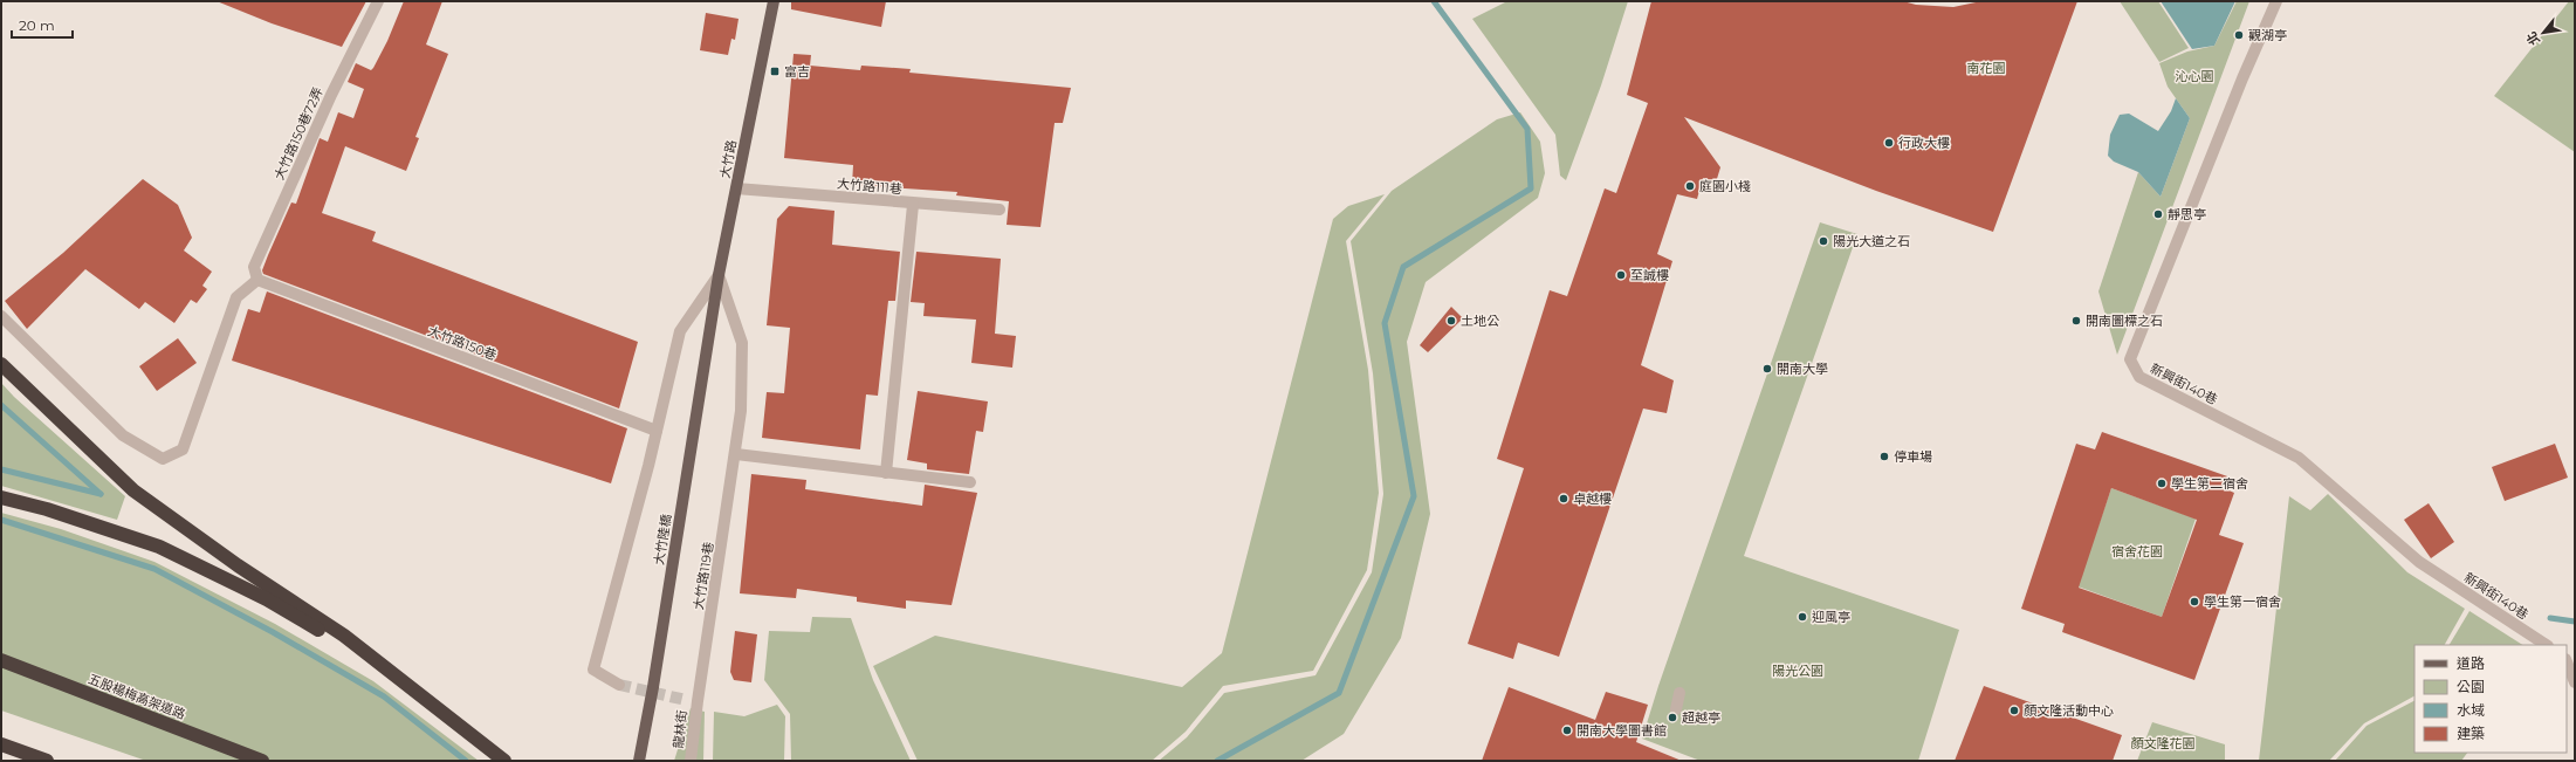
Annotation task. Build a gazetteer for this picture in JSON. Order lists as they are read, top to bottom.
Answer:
{
  "streets": {
    "highway": ["五股楊梅高架道路"],
    "main road": ["大竹路", "大竹陸橋"],
    "street": [
      "大竹路150巷72弄",
      "大竹路111巷",
      "大竹路150巷",
      "新興街140巷",
      "大竹路119巷",
      "龍林街"
    ]
  },
  "crossings": [
    ["大竹路150巷72弄", "大竹路150巷"],
    ["大竹路", "大竹路111巷"],
    ["大竹路", "大竹陸橋"],
    ["大竹路", "大竹路119巷"],
    ["大竹路119巷", "龍林街"]
  ],
  "parks": [
    "南花園",
    "沁心園",
    "宿舍花園",
    "陽光公園",
    "顏文隆花園"
  ],
  "places": {
    "other": [
      "觀湖亭",
      "行政大樓",
      "庭園小棧",
      "靜思亭",
      "陽光大道之石",
      "至誠樓",
      "土地公",
      "開南圖標之石",
      "開南大學",
      "停車場",
      "學生第二宿舍",
      "卓越樓",
      "學生第一宿舍",
      "迎風亭",
      "顏文隆活動中心",
      "超越亭",
      "開南大學圖書館"
    ],
    "transit": ["富吉"]
  },
  "legend": [
    "道路",
    "公園",
    "水域",
    "建築"
  ],
  "scale_bar": "20 m",
  "north": "bottom left"
}
